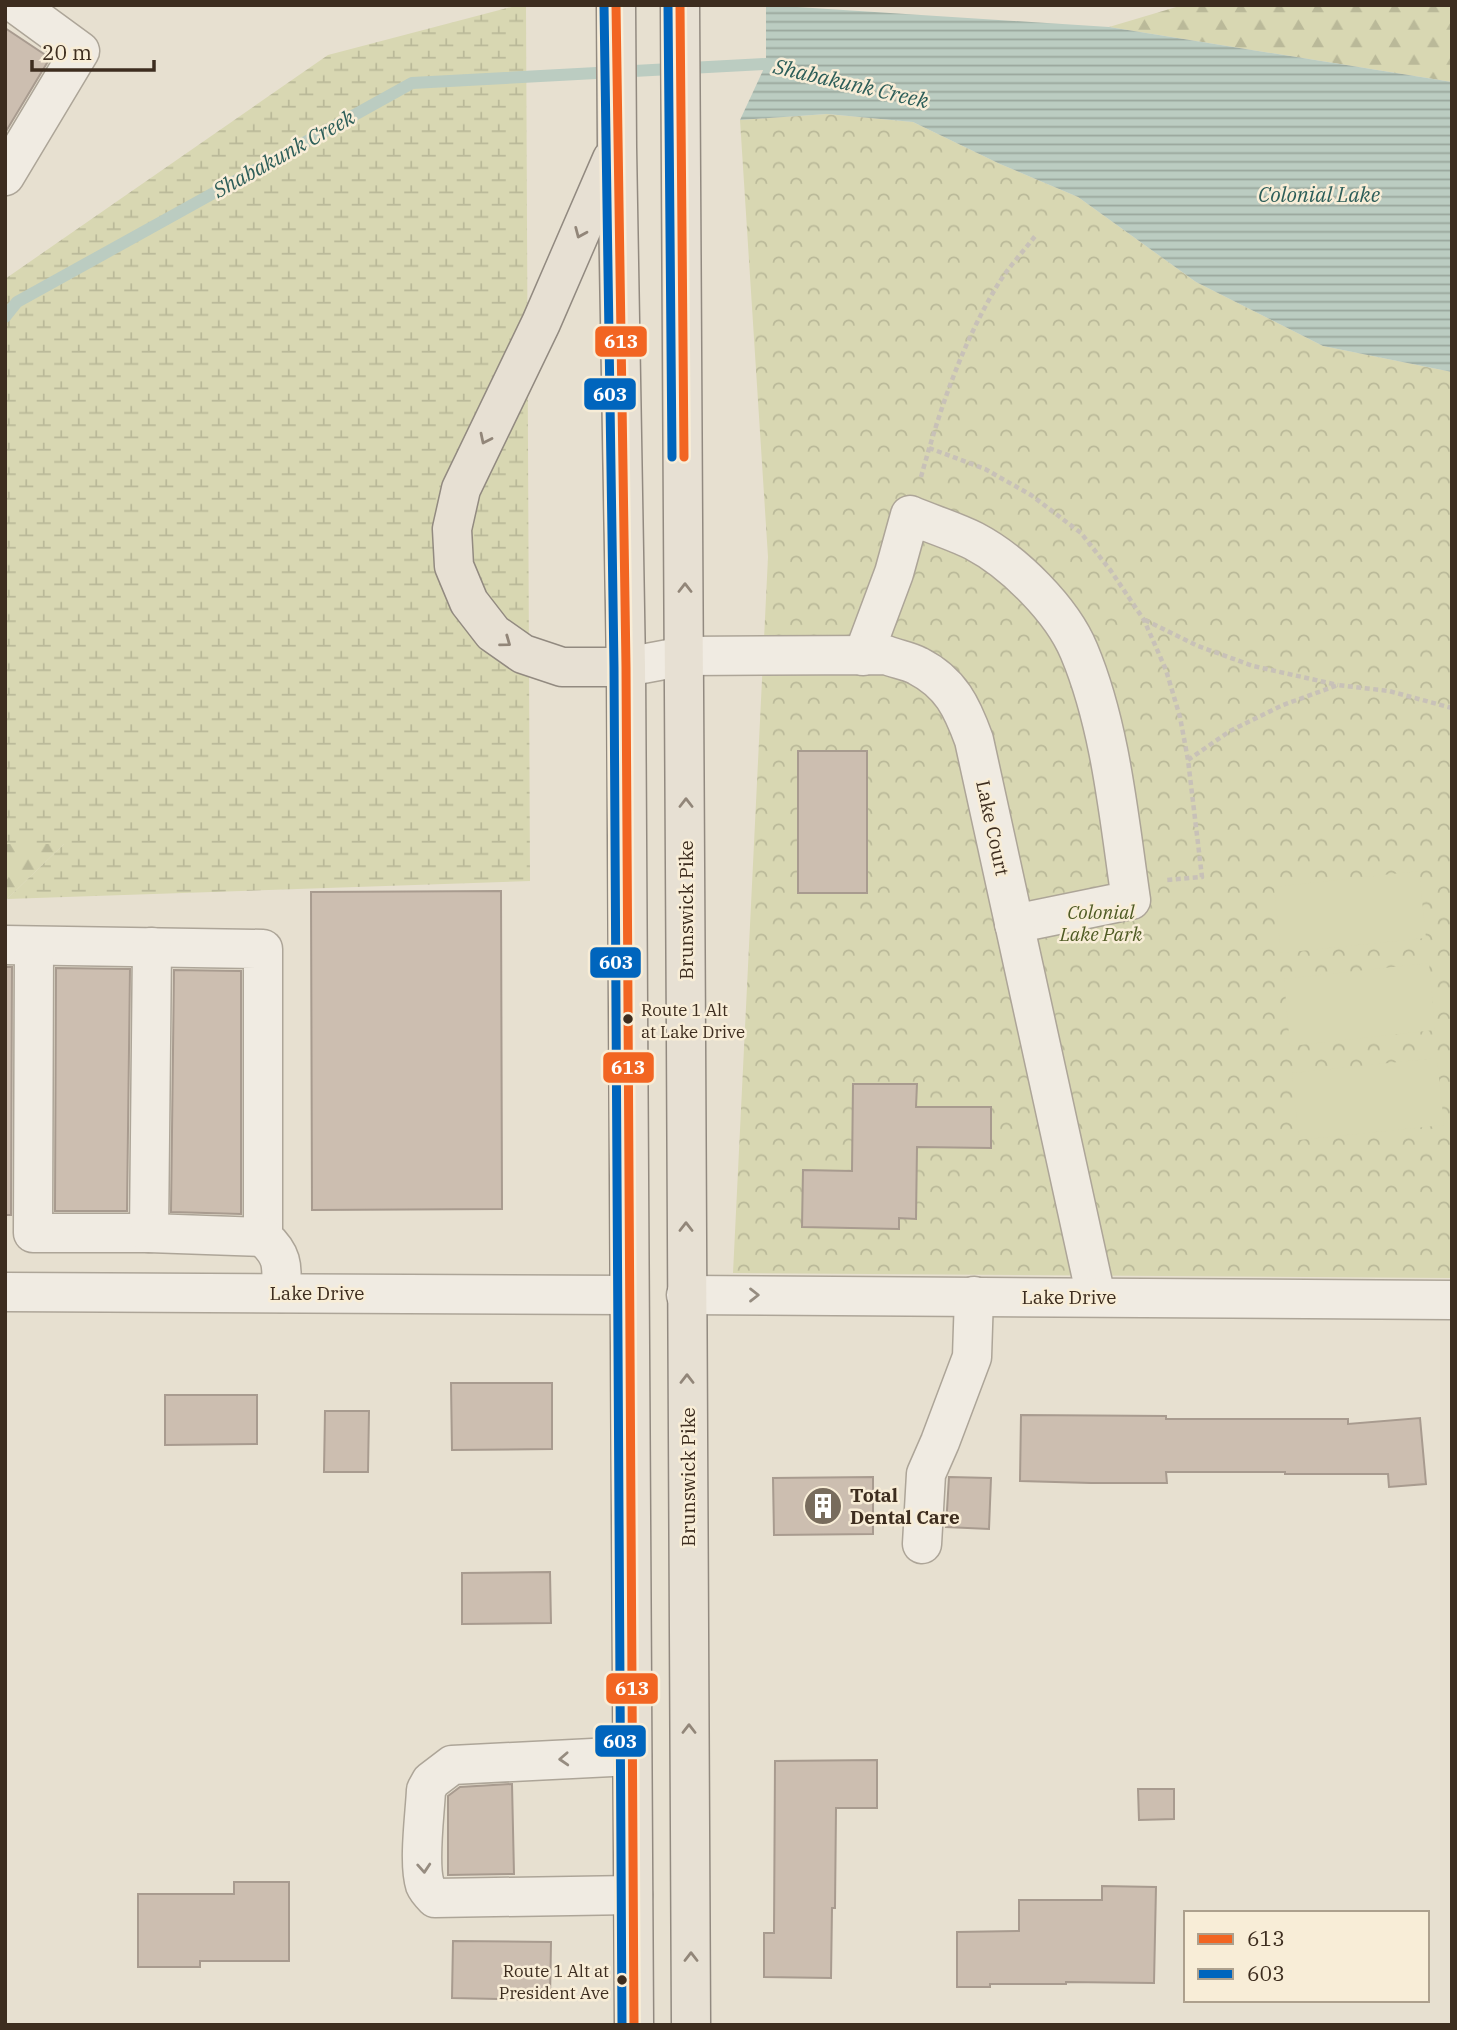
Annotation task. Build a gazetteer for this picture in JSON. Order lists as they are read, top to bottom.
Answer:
{
  "streets": {
    "main road": ["Brunswick Pike"],
    "street": ["Lake Court", "Lake Drive"]
  },
  "crossings": [
    ["Lake Court", "Brunswick Pike"],
    ["Lake Court", "Lake Drive"],
    ["Brunswick Pike", "Lake Drive"]
  ],
  "water": ["Shabakunk Creek", "Colonial Lake"],
  "parks": ["Colonial Lake Park"],
  "places": {
    "other": ["Route 1 Alt at Lake Drive", "Route 1 Alt at President Ave"],
    "building": ["Total Dental Care"]
  },
  "lines": ["transit line 613", "transit line 603"],
  "legend": ["613", "603"],
  "scale_bar": "20 m"
}
